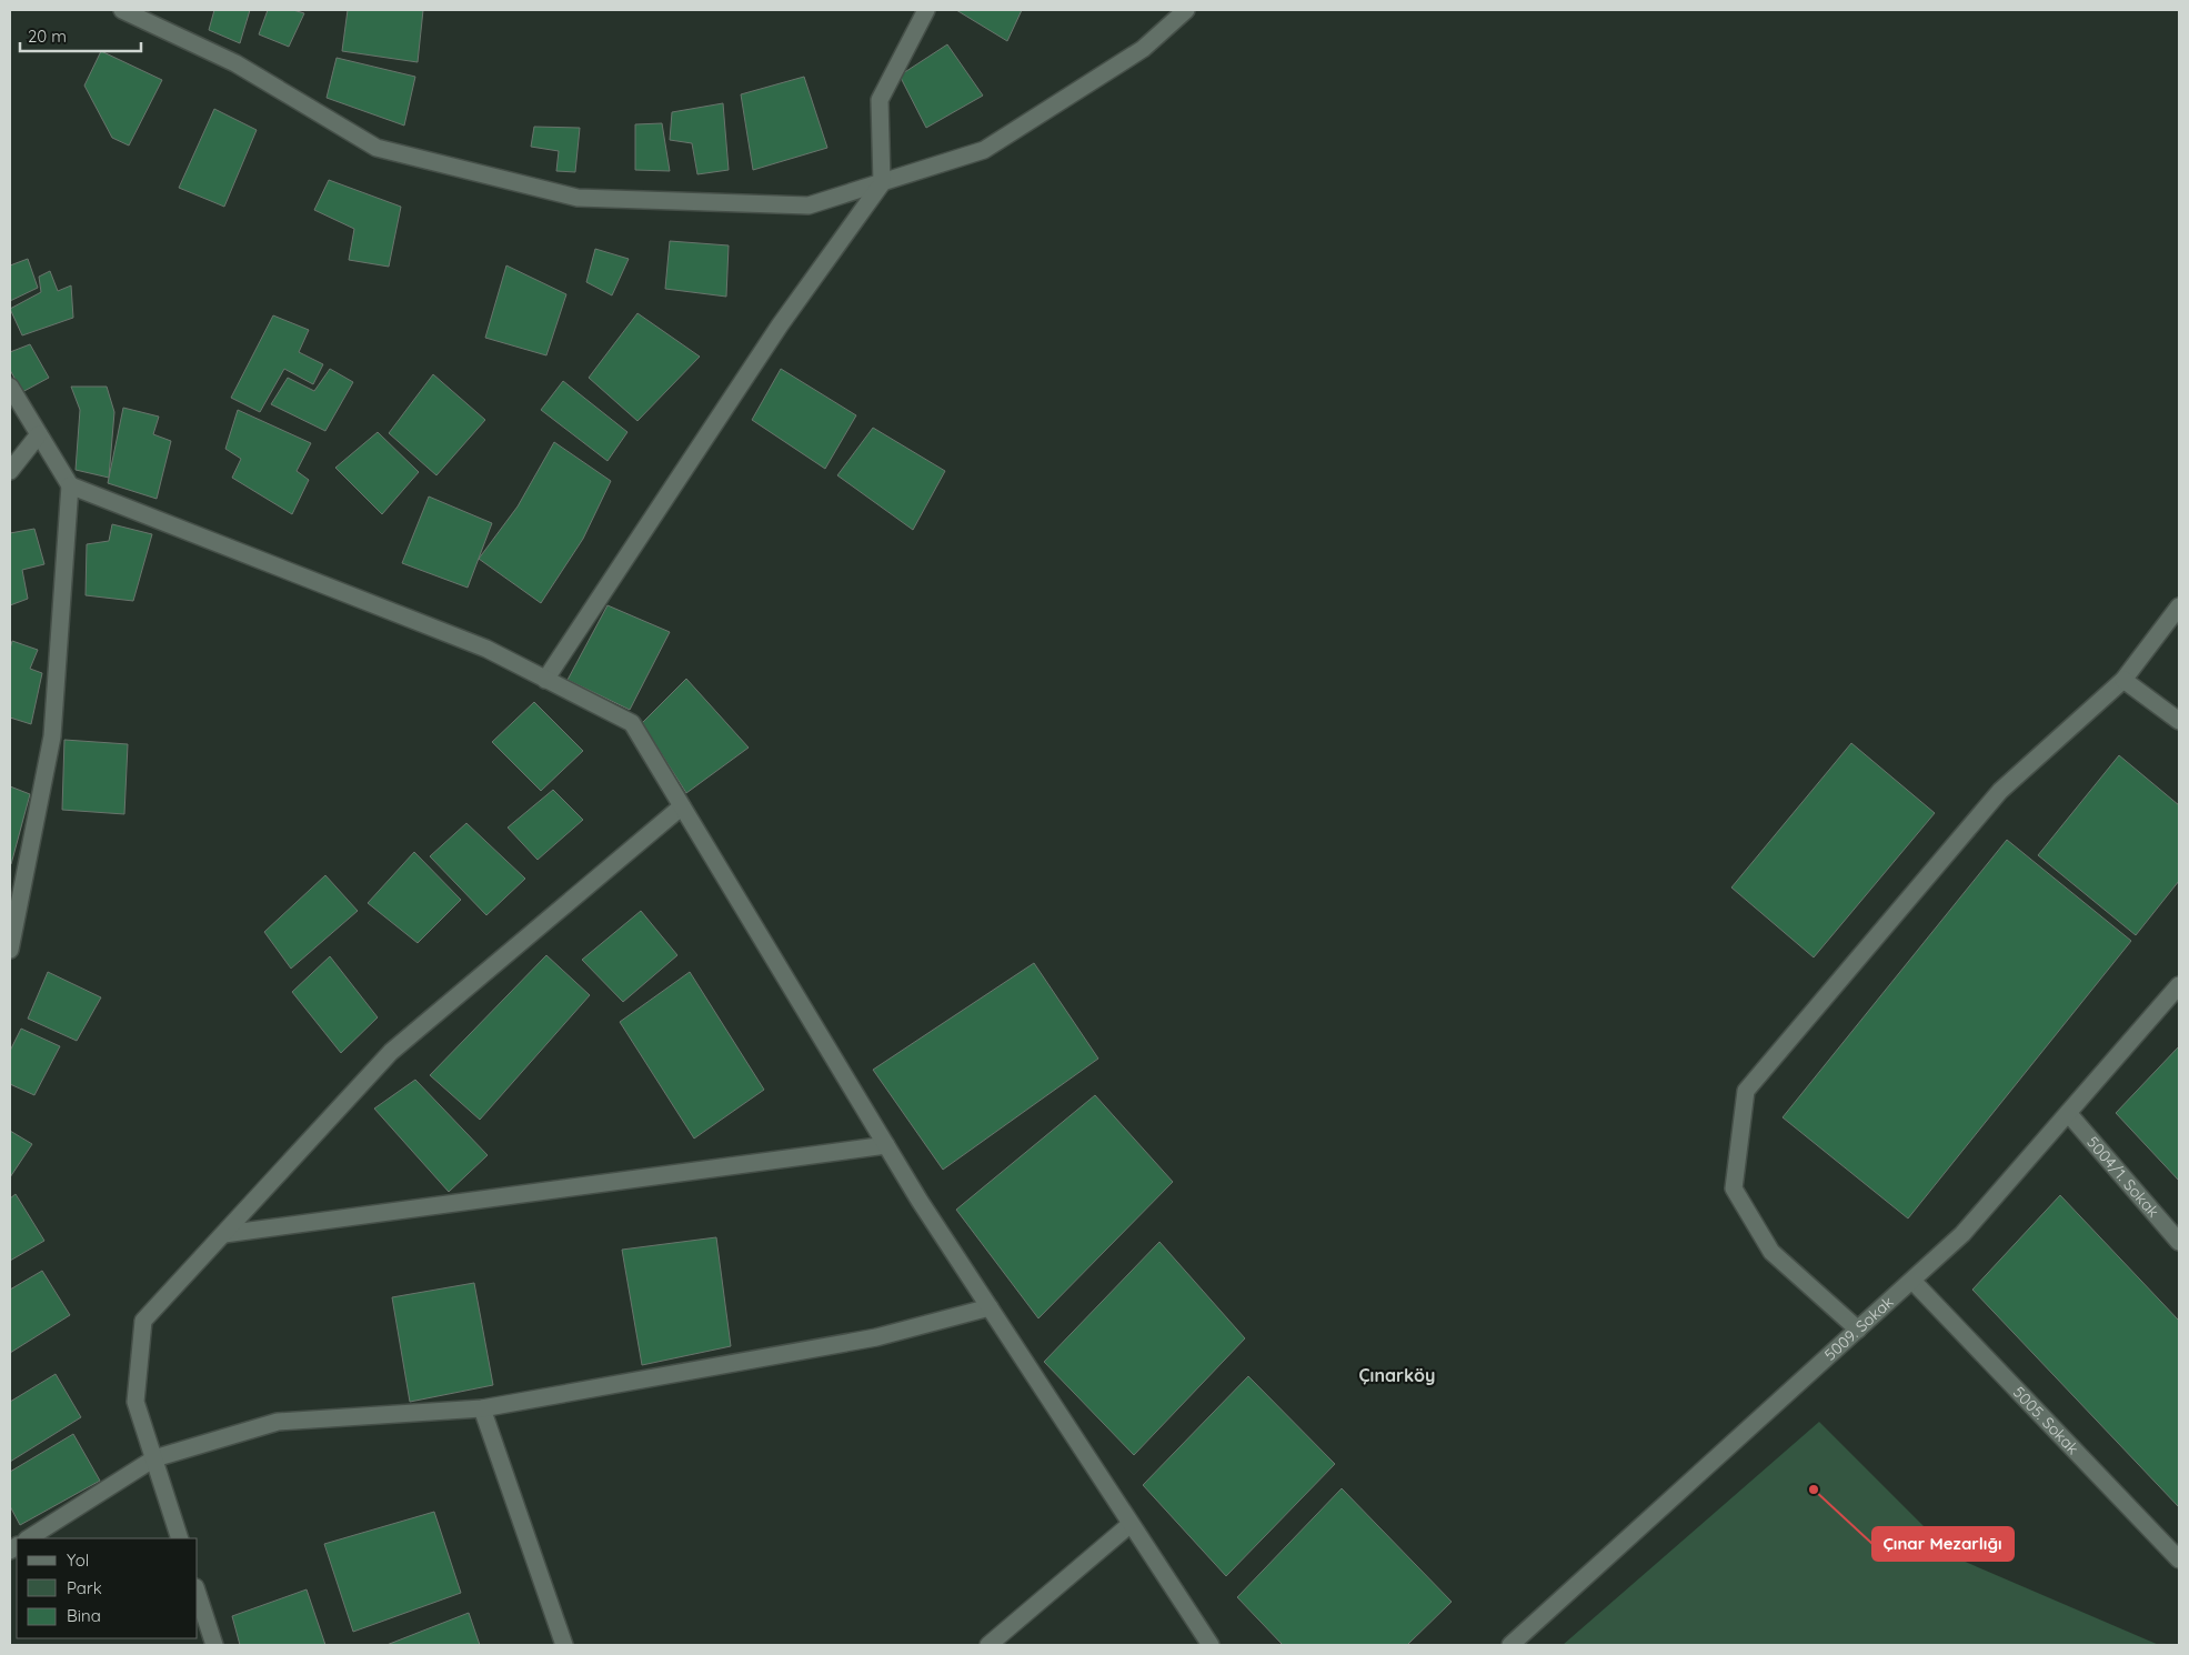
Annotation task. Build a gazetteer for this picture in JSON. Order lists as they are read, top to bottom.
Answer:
{
  "streets": {
    "street": ["5004/1. Sokak", "5009. Sokak", "5005. Sokak"]
  },
  "crossings": [
    ["5004/1. Sokak", "5009. Sokak"],
    ["5009. Sokak", "5005. Sokak"]
  ],
  "districts": ["Çınarköy"],
  "places": ["Çınar Mezarlığı"],
  "legend": ["Yol", "Park", "Bina"],
  "scale_bar": "20 m"
}
